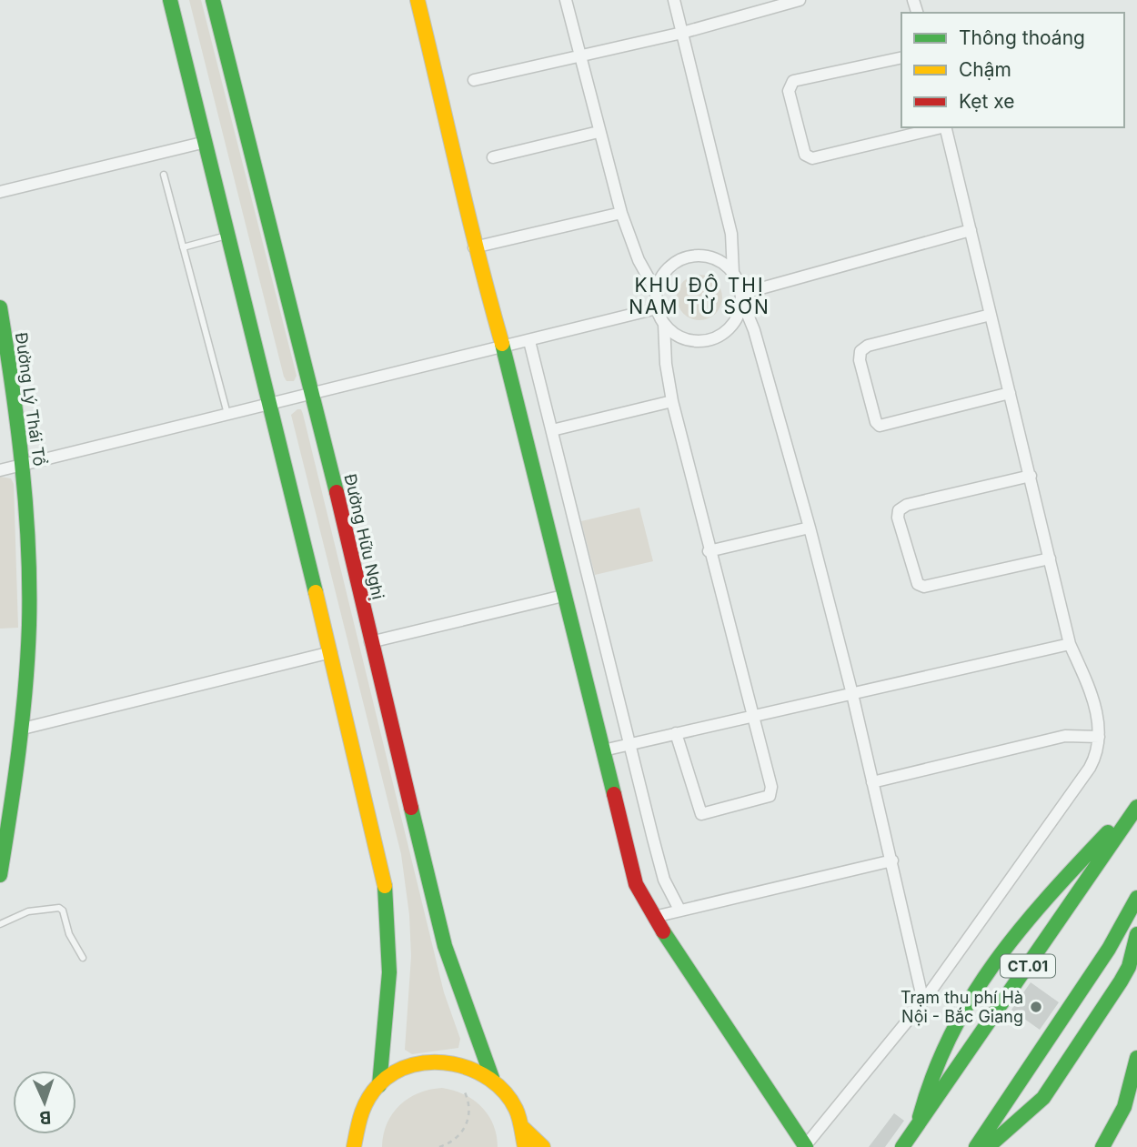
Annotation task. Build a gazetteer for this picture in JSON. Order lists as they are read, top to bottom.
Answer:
{
  "streets": {
    "main road": ["Đường Lý Thái Tổ", "Đường Hữu Nghị", "CT.01"]
  },
  "districts": ["KHU ĐÔ THỊ NAM TỪ SƠN"],
  "places": ["Trạm thu phí Hà Nội - Bắc Giang"],
  "legend": ["Thông thoáng", "Chậm", "Kẹt xe"],
  "north": "bottom"
}
